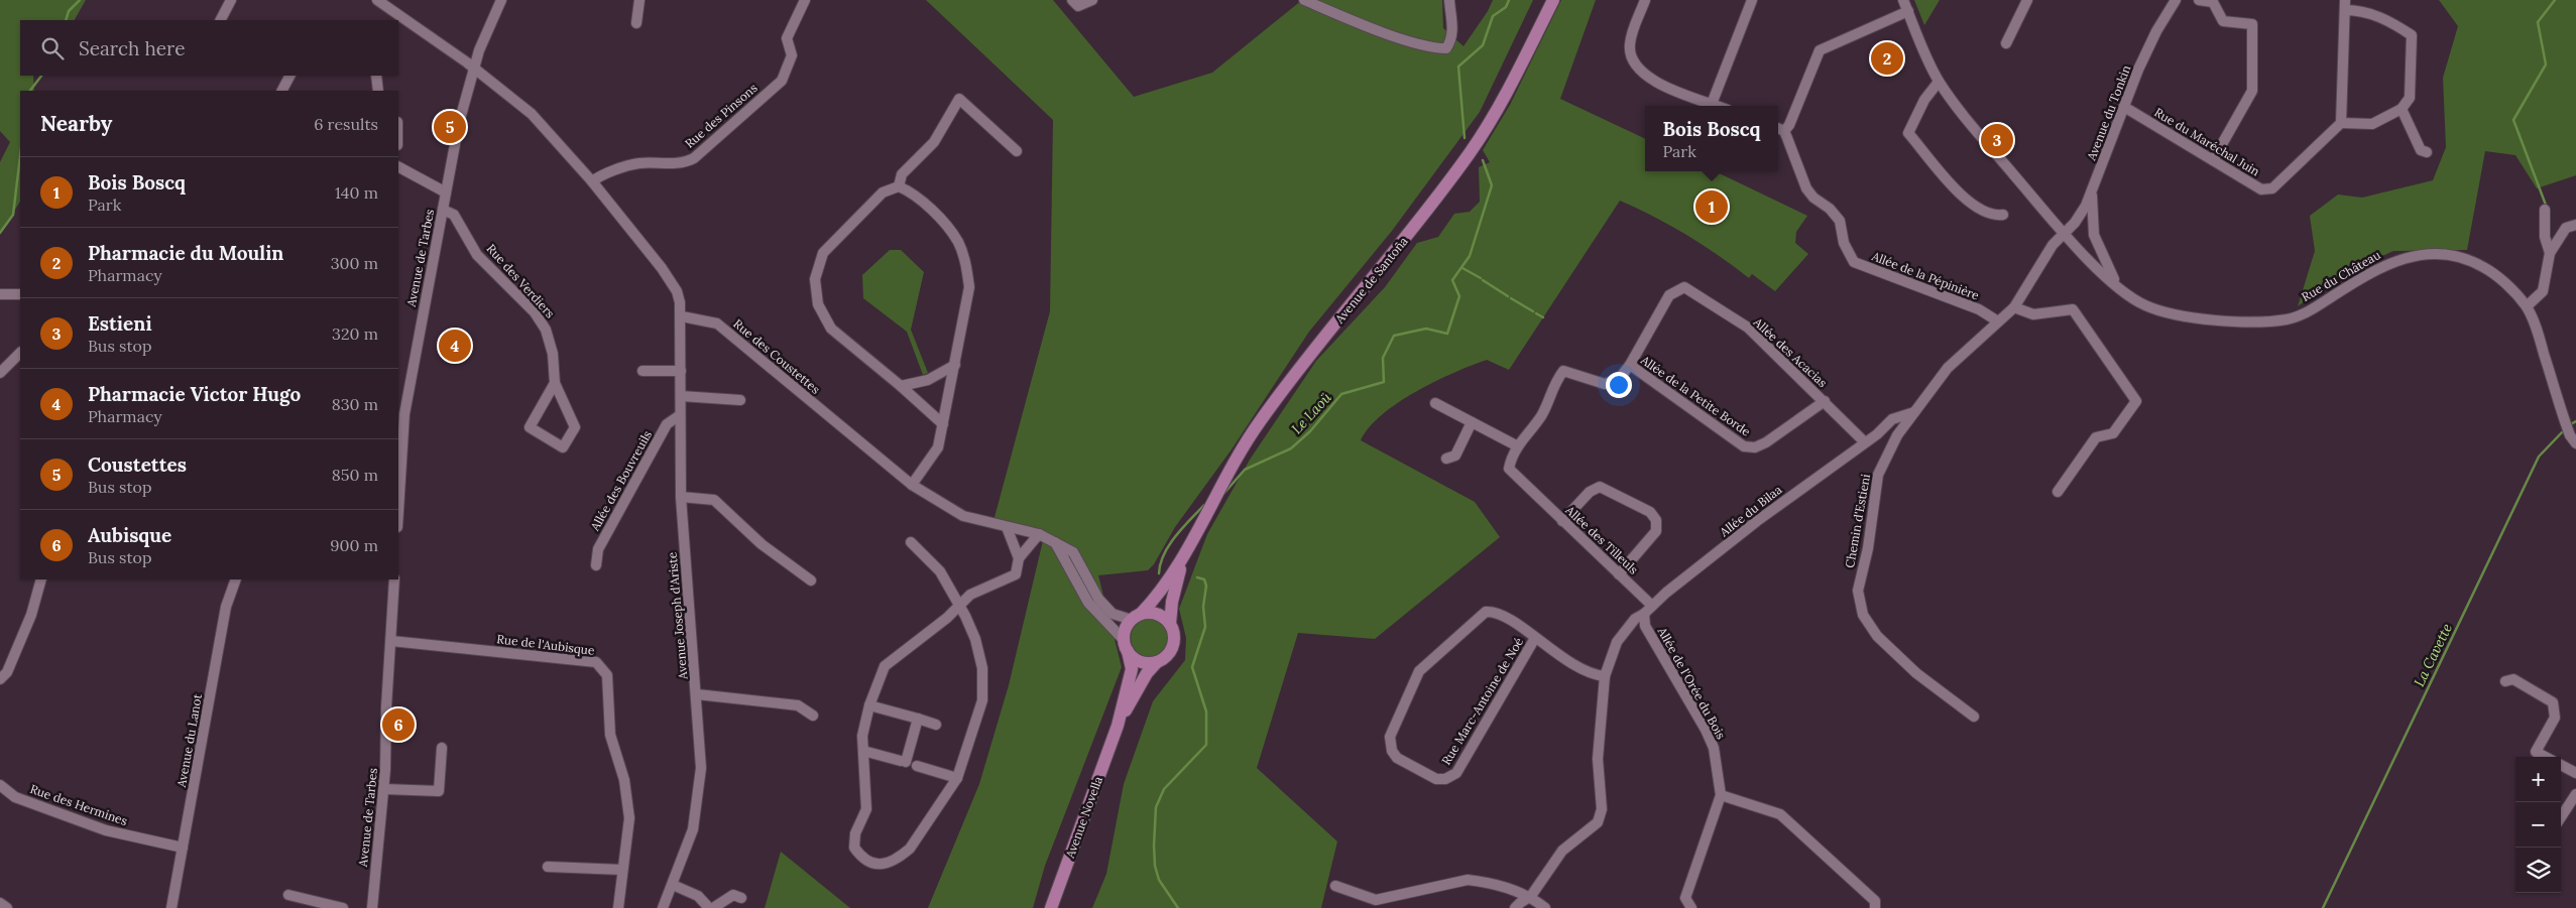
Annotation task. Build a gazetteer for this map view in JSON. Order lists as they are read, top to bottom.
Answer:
{
  "streets": {
    "main road": ["Avenue de Santoña", "Avenue Novella"],
    "street": [
      "Avenue du Tonkin",
      "Rue des Pinsons",
      "Rue du Maréchal Juin",
      "Avenue de Tarbes",
      "Allée de la Pépinière",
      "Rue du Château",
      "Rue des Verdiers",
      "Allée des Acacias",
      "Rue des Coustettes",
      "Allée de la Petite Borde",
      "Allée des Bouvreuils",
      "Allée du Bilaa",
      "Chemin d'Estieni",
      "Allée des Tilleuls",
      "Avenue Joseph d'Ariste",
      "Rue de l'Aubisque",
      "Allée de l'Orée du Bois",
      "Rue Marc-Antoine de Noé",
      "Avenue du Lanot",
      "Rue des Hermines"
    ]
  },
  "crossings": [
    ["Avenue du Tonkin", "Rue du Maréchal Juin"],
    ["Avenue du Tonkin", "Rue du Château"],
    ["Avenue du Tonkin", "Chemin d'Estieni"],
    ["Avenue de Tarbes", "Rue des Verdiers"],
    ["Avenue de Tarbes", "Rue de l'Aubisque"],
    ["Allée de la Pépinière", "Chemin d'Estieni"],
    ["Avenue de Santoña", "Rue des Coustettes"],
    ["Avenue de Santoña", "Avenue Novella"],
    ["Allée des Acacias", "Allée de la Petite Borde"],
    ["Allée des Acacias", "Allée du Bilaa"],
    ["Allée des Acacias", "Allée des Tilleuls"],
    ["Rue des Coustettes", "Avenue Joseph d'Ariste"],
    ["Rue des Coustettes", "Avenue Novella"],
    ["Allée des Bouvreuils", "Avenue Joseph d'Ariste"],
    ["Allée du Bilaa", "Chemin d'Estieni"],
    ["Allée du Bilaa", "Allée des Tilleuls"],
    ["Allée du Bilaa", "Allée de l'Orée du Bois"],
    ["Allée du Bilaa", "Rue Marc-Antoine de Noé"],
    ["Avenue du Lanot", "Rue des Hermines"]
  ],
  "water": ["Le Laoü", "La Cavette"],
  "page": {
    "search": "Search here",
    "pins": [
      "2",
      "5",
      "3",
      "1",
      "4",
      "6"
    ],
    "heading": ["Nearby", "6 results"],
    "popup": ["Bois Boscq", "Park"],
    "list": [
      {
        "mark": "1",
        "name": "Bois Boscq",
        "note": "Park",
        "value": "140 m"
      },
      {
        "mark": "2",
        "name": "Pharmacie du Moulin",
        "note": "Pharmacy",
        "value": "300 m"
      },
      {
        "mark": "3",
        "name": "Estieni",
        "note": "Bus stop",
        "value": "320 m"
      },
      {
        "mark": "4",
        "name": "Pharmacie Victor Hugo",
        "note": "Pharmacy",
        "value": "830 m"
      },
      {
        "mark": "5",
        "name": "Coustettes",
        "note": "Bus stop",
        "value": "850 m"
      },
      {
        "mark": "6",
        "name": "Aubisque",
        "note": "Bus stop",
        "value": "900 m"
      }
    ],
    "map_buttons": ["+", "−"]
  }
}
